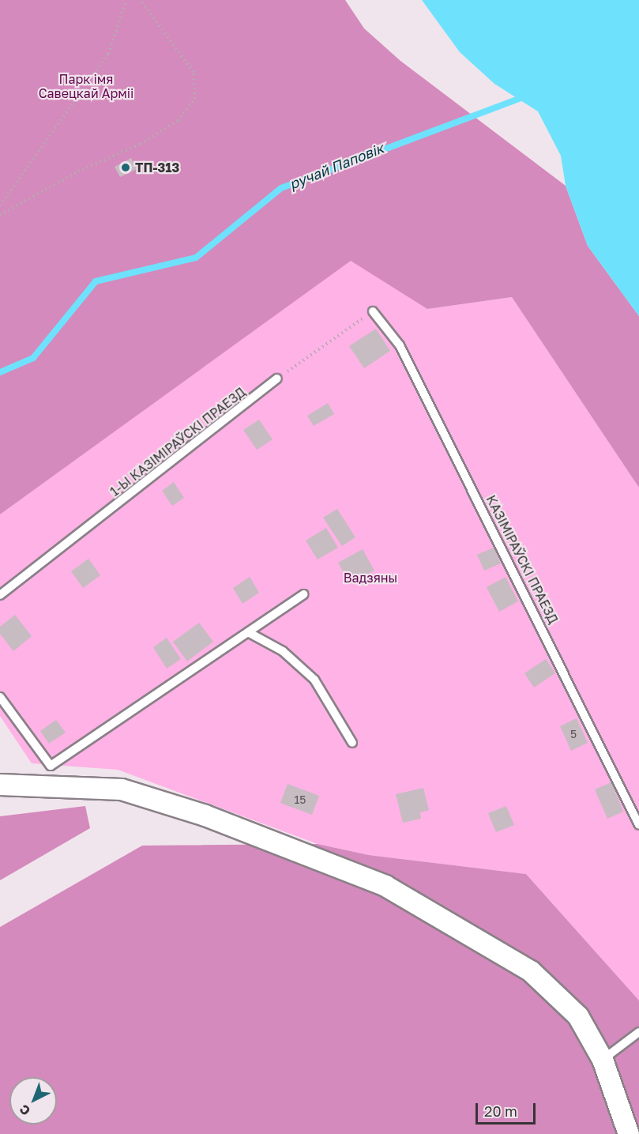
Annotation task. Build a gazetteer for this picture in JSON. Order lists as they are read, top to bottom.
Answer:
{
  "streets": {
    "lane": ["1-Ы КАЗІМІРАЎСКІ ПРАЕЗД", "КАЗІМІРАЎСКІ ПРАЕЗД"]
  },
  "water": ["ручай Паповік"],
  "parks": ["Парк імя Савецкай Арміі", "Вадзяны"],
  "places": ["ТП-313"],
  "house_numbers": ["5", "15"],
  "scale_bar": "20 m",
  "north": "bottom left"
}
